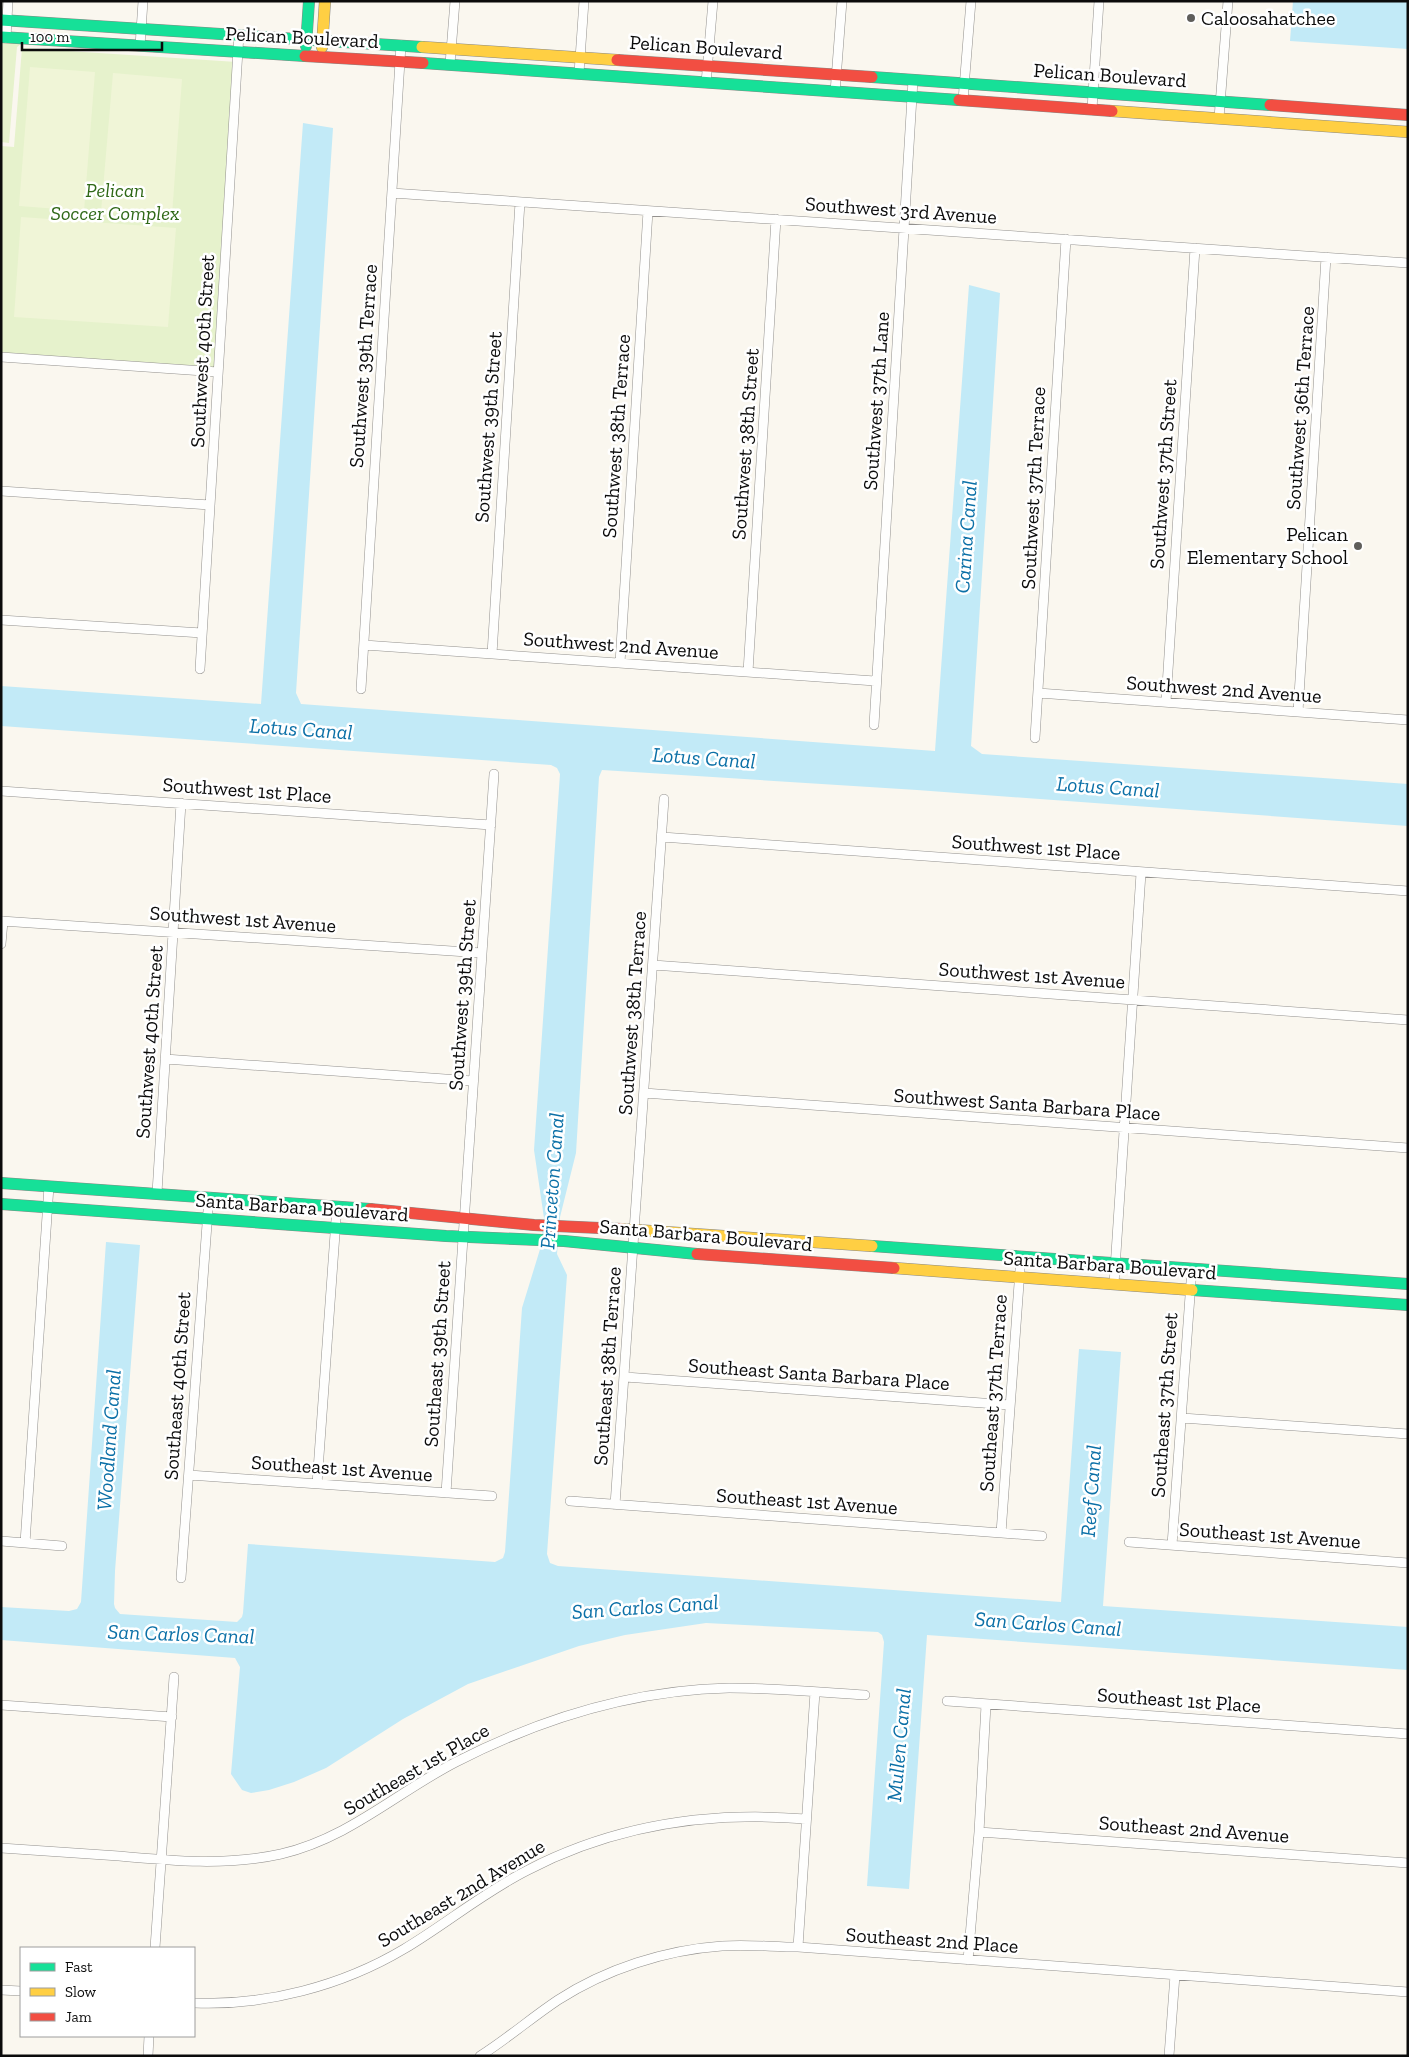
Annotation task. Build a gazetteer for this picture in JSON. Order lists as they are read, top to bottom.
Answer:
{
  "streets": {
    "street": [
      "Pelican Boulevard",
      "Southwest 3rd Avenue",
      "Southwest 40th Street",
      "Southwest 39th Terrace",
      "Southwest 37th Lane",
      "Southwest 36th Terrace",
      "Southwest 39th Street",
      "Southwest 38th Terrace",
      "Southwest 38th Street",
      "Southwest 37th Street",
      "Southwest 37th Terrace",
      "Southwest 2nd Avenue",
      "Southwest 1st Place",
      "Southwest 1st Avenue",
      "Southwest Santa Barbara Place",
      "Santa Barbara Boulevard",
      "Southeast 39th Street",
      "Southeast 38th Terrace",
      "Southeast Santa Barbara Place",
      "Southeast 40th Street",
      "Southeast 37th Terrace",
      "Southeast 37th Street",
      "Southeast 1st Avenue",
      "Southeast 1st Place",
      "Southeast 2nd Avenue",
      "Southeast 2nd Place"
    ]
  },
  "crossings": [
    ["Pelican Boulevard", "Southwest 40th Street"],
    ["Pelican Boulevard", "Southwest 39th Terrace"],
    ["Pelican Boulevard", "Southwest 37th Lane"],
    ["Southwest 3rd Avenue", "Southwest 39th Terrace"],
    ["Southwest 3rd Avenue", "Southwest 37th Lane"],
    ["Southwest 3rd Avenue", "Southwest 36th Terrace"],
    ["Southwest 3rd Avenue", "Southwest 39th Street"],
    ["Southwest 3rd Avenue", "Southwest 38th Terrace"],
    ["Southwest 3rd Avenue", "Southwest 38th Street"],
    ["Southwest 3rd Avenue", "Southwest 37th Street"],
    ["Southwest 3rd Avenue", "Southwest 37th Terrace"],
    ["Southwest 40th Street", "Southwest 1st Place"],
    ["Southwest 40th Street", "Southwest 1st Avenue"],
    ["Southwest 40th Street", "Santa Barbara Boulevard"],
    ["Southwest 39th Terrace", "Southwest 2nd Avenue"],
    ["Southwest 37th Lane", "Southwest 2nd Avenue"],
    ["Southwest 36th Terrace", "Southwest 2nd Avenue"],
    ["Southwest 39th Street", "Southwest 2nd Avenue"],
    ["Southwest 39th Street", "Southwest 1st Place"],
    ["Southwest 39th Street", "Southwest 1st Avenue"],
    ["Southwest 39th Street", "Santa Barbara Boulevard"],
    ["Southwest 39th Street", "Southeast 39th Street"],
    ["Southwest 38th Terrace", "Southwest 2nd Avenue"],
    ["Southwest 38th Terrace", "Southwest 1st Place"],
    ["Southwest 38th Terrace", "Southwest 1st Avenue"],
    ["Southwest 38th Terrace", "Southwest Santa Barbara Place"],
    ["Southwest 38th Terrace", "Santa Barbara Boulevard"],
    ["Southwest 38th Terrace", "Southeast 38th Terrace"],
    ["Southwest 38th Street", "Southwest 2nd Avenue"],
    ["Southwest 37th Street", "Southwest 2nd Avenue"],
    ["Southwest 37th Terrace", "Southwest 2nd Avenue"],
    ["Santa Barbara Boulevard", "Southeast 39th Street"],
    ["Santa Barbara Boulevard", "Southeast 38th Terrace"],
    ["Santa Barbara Boulevard", "Southeast 40th Street"],
    ["Santa Barbara Boulevard", "Southeast 37th Terrace"],
    ["Santa Barbara Boulevard", "Southeast 37th Street"],
    ["Southeast 39th Street", "Southeast 1st Avenue"],
    ["Southeast 38th Terrace", "Southeast Santa Barbara Place"],
    ["Southeast 38th Terrace", "Southeast 1st Avenue"],
    ["Southeast Santa Barbara Place", "Southeast 37th Terrace"],
    ["Southeast 40th Street", "Southeast 1st Avenue"],
    ["Southeast 37th Terrace", "Southeast 1st Avenue"],
    ["Southeast 37th Street", "Southeast 1st Avenue"]
  ],
  "water": [
    "Carina Canal",
    "Lotus Canal",
    "Princeton Canal",
    "Woodland Canal",
    "Reef Canal",
    "San Carlos Canal",
    "Mullen Canal"
  ],
  "parks": ["Pelican Soccer Complex"],
  "places": ["Caloosahatchee", "Pelican Elementary School"],
  "legend": ["Fast", "Slow", "Jam"],
  "scale_bar": "100 m"
}
